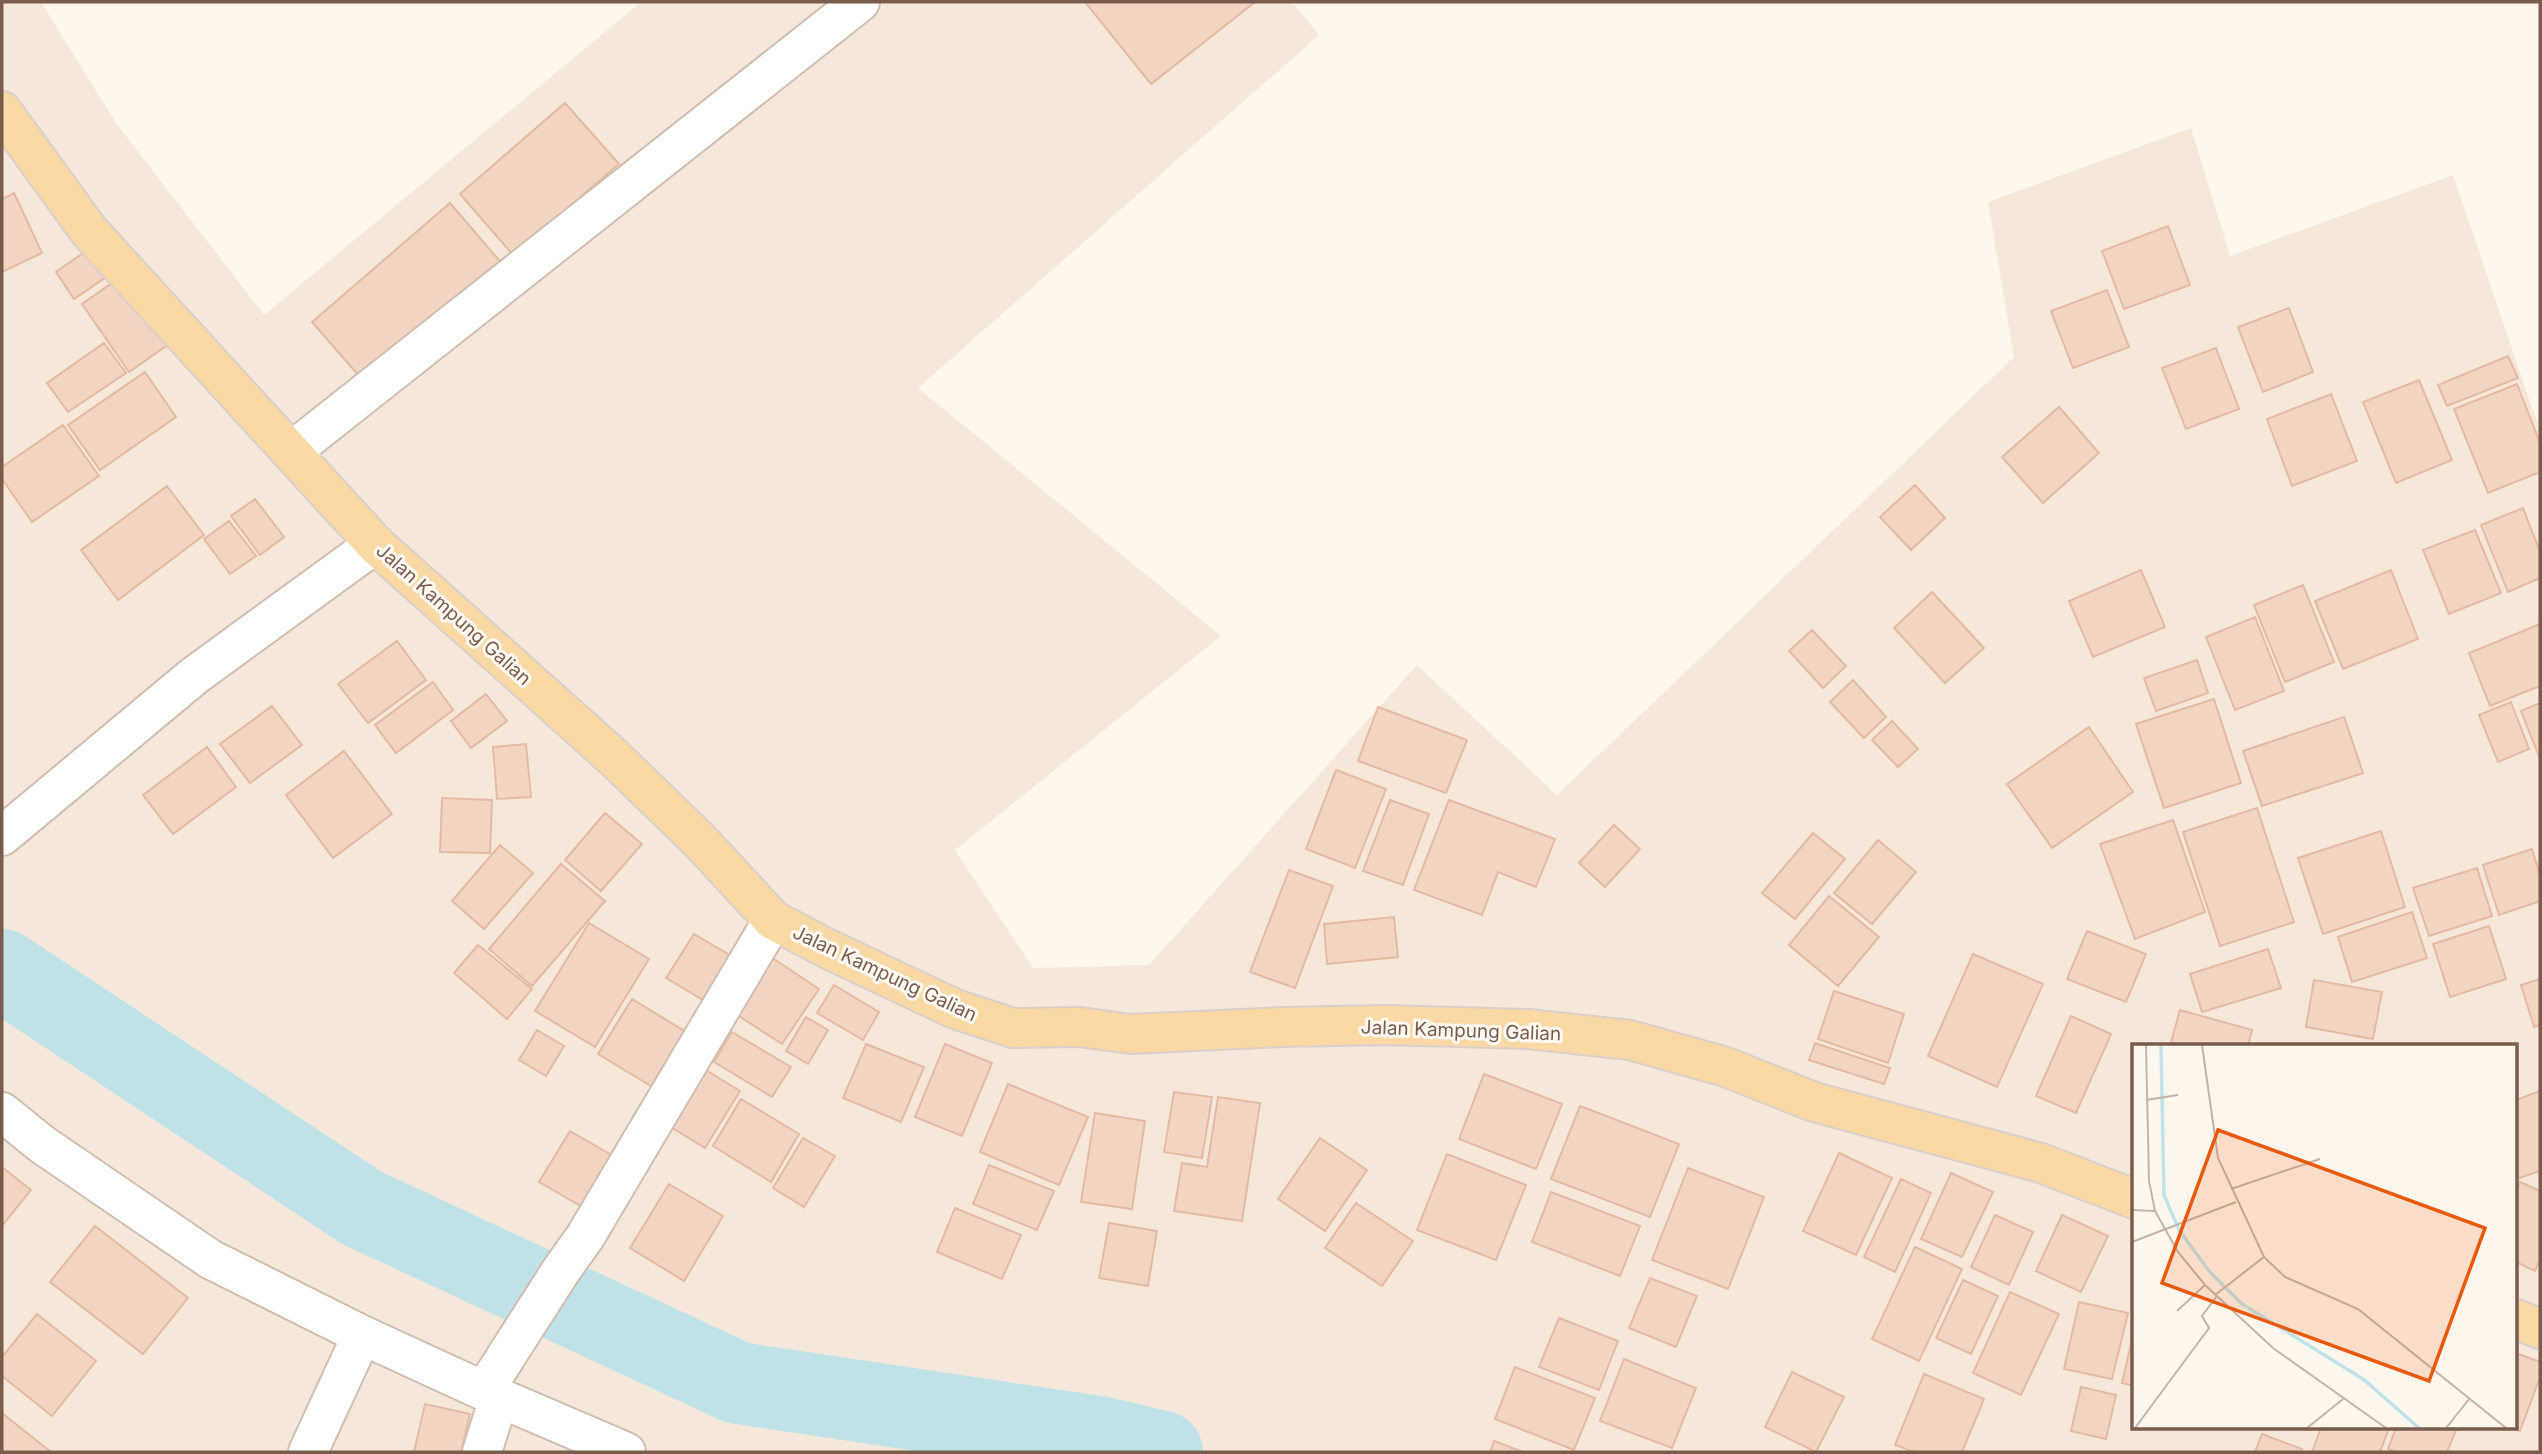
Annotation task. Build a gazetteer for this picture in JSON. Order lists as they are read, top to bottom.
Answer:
{
  "streets": {
    "main road": ["Jalan Kampung Galian"]
  }
}
